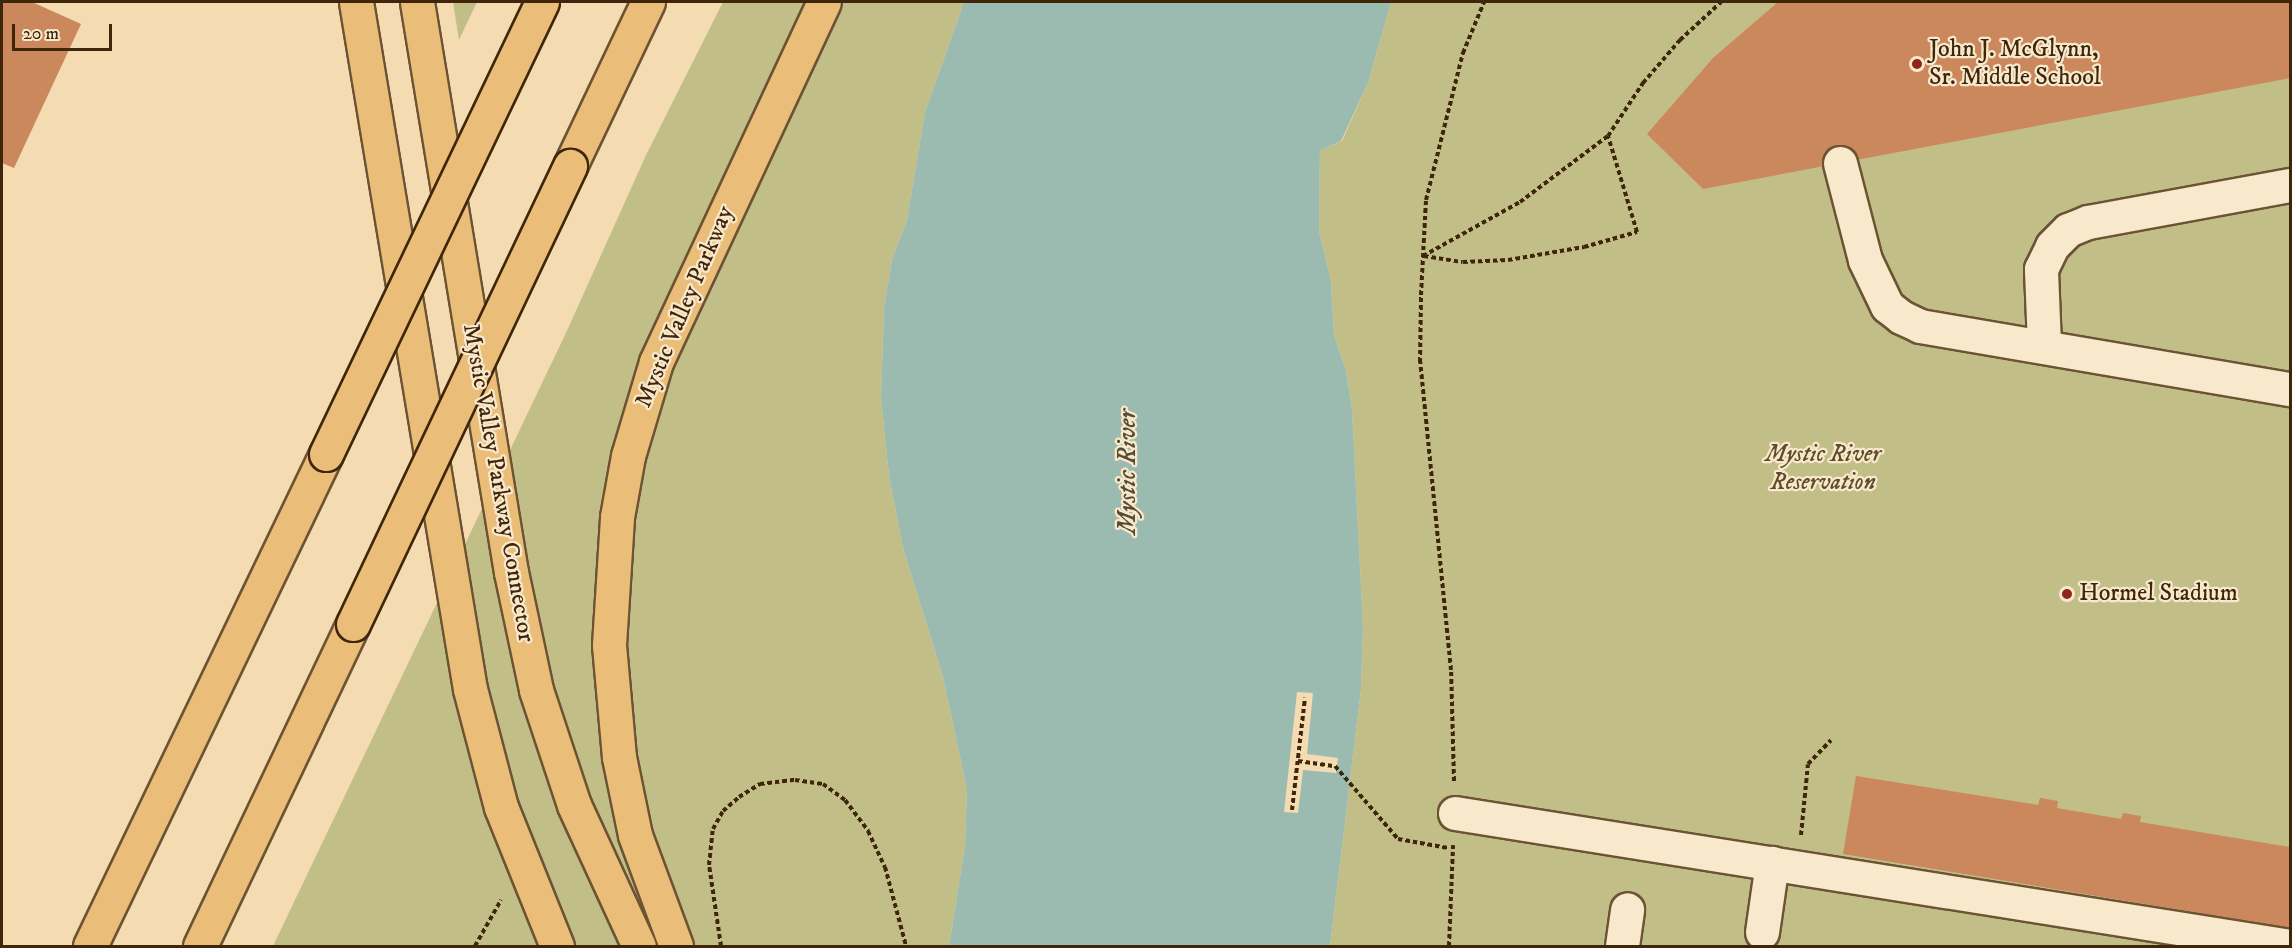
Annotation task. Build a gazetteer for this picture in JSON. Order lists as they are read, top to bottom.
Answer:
{
  "streets": {
    "main road": ["Mystic Valley Parkway", "Mystic Valley Parkway Connector"]
  },
  "water": ["Mystic River"],
  "parks": ["Mystic River Reservation"],
  "places": ["John J. McGlynn, Sr. Middle School", "Hormel Stadium"],
  "scale_bar": "20 m"
}
